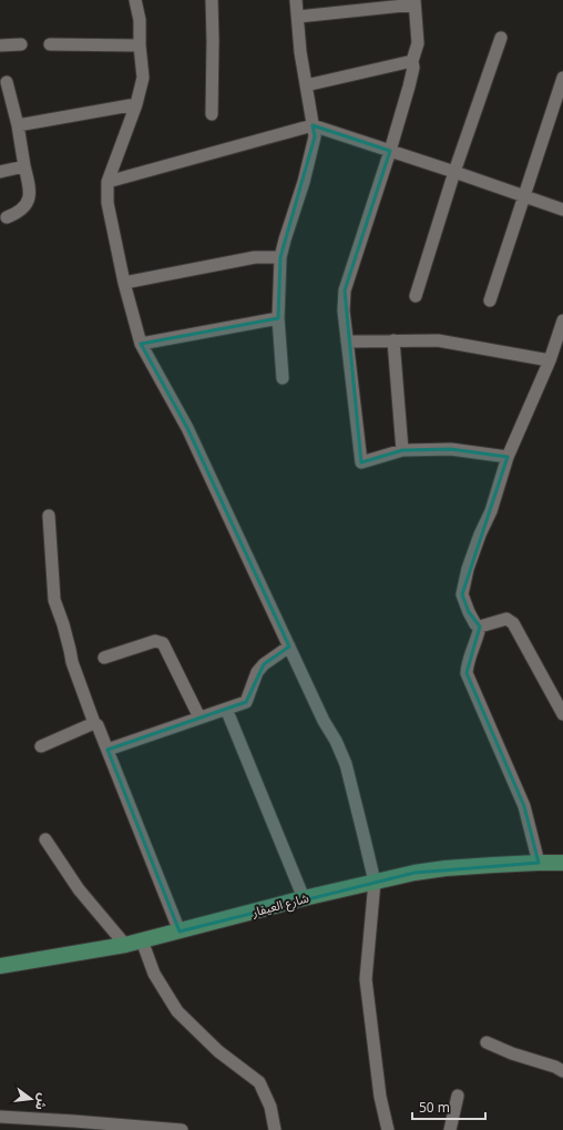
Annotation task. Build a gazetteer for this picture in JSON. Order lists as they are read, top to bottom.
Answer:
{
  "streets": {
    "main road": ["شارع العيفار"]
  },
  "scale_bar": "50 m",
  "north": "right"
}
